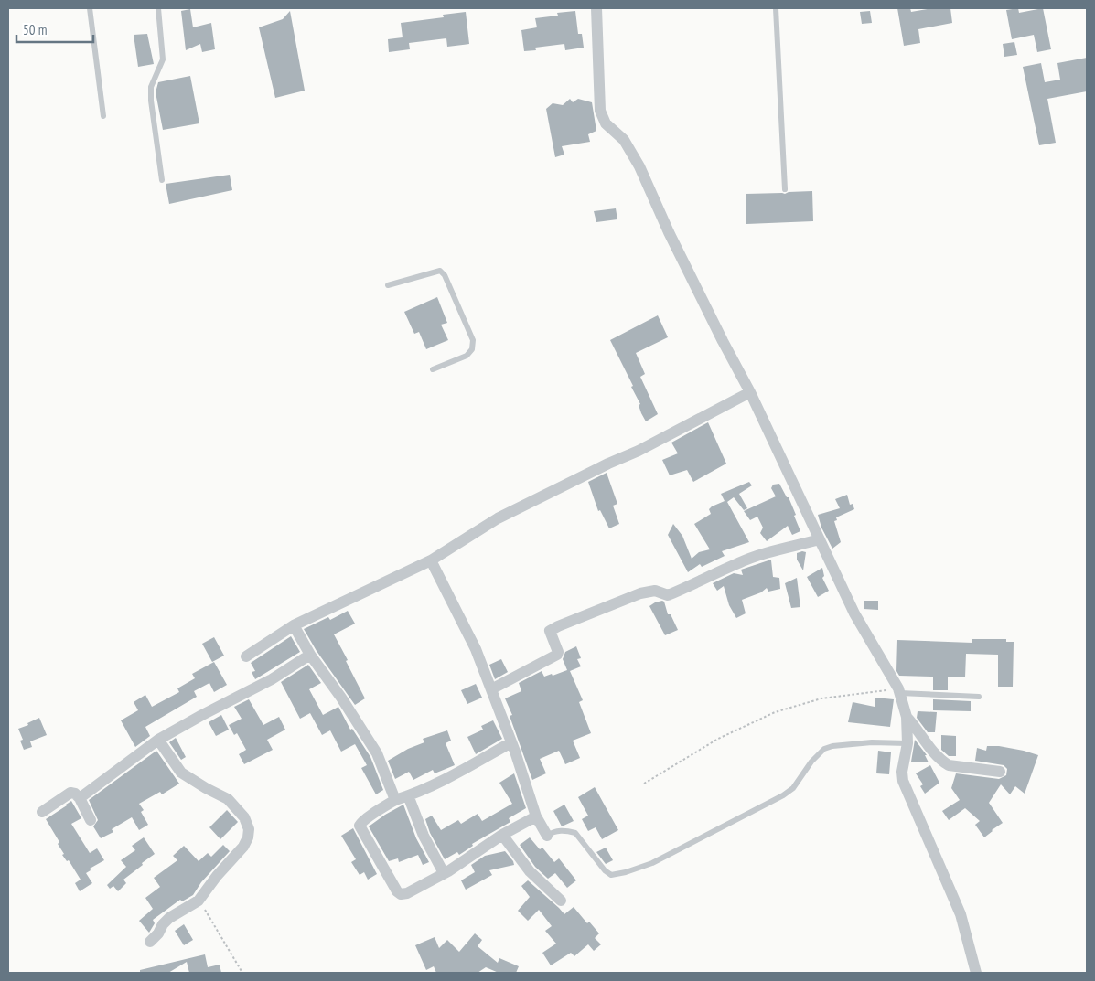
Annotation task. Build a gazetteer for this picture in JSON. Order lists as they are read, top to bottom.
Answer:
{
  "scale_bar": "50 m"
}
